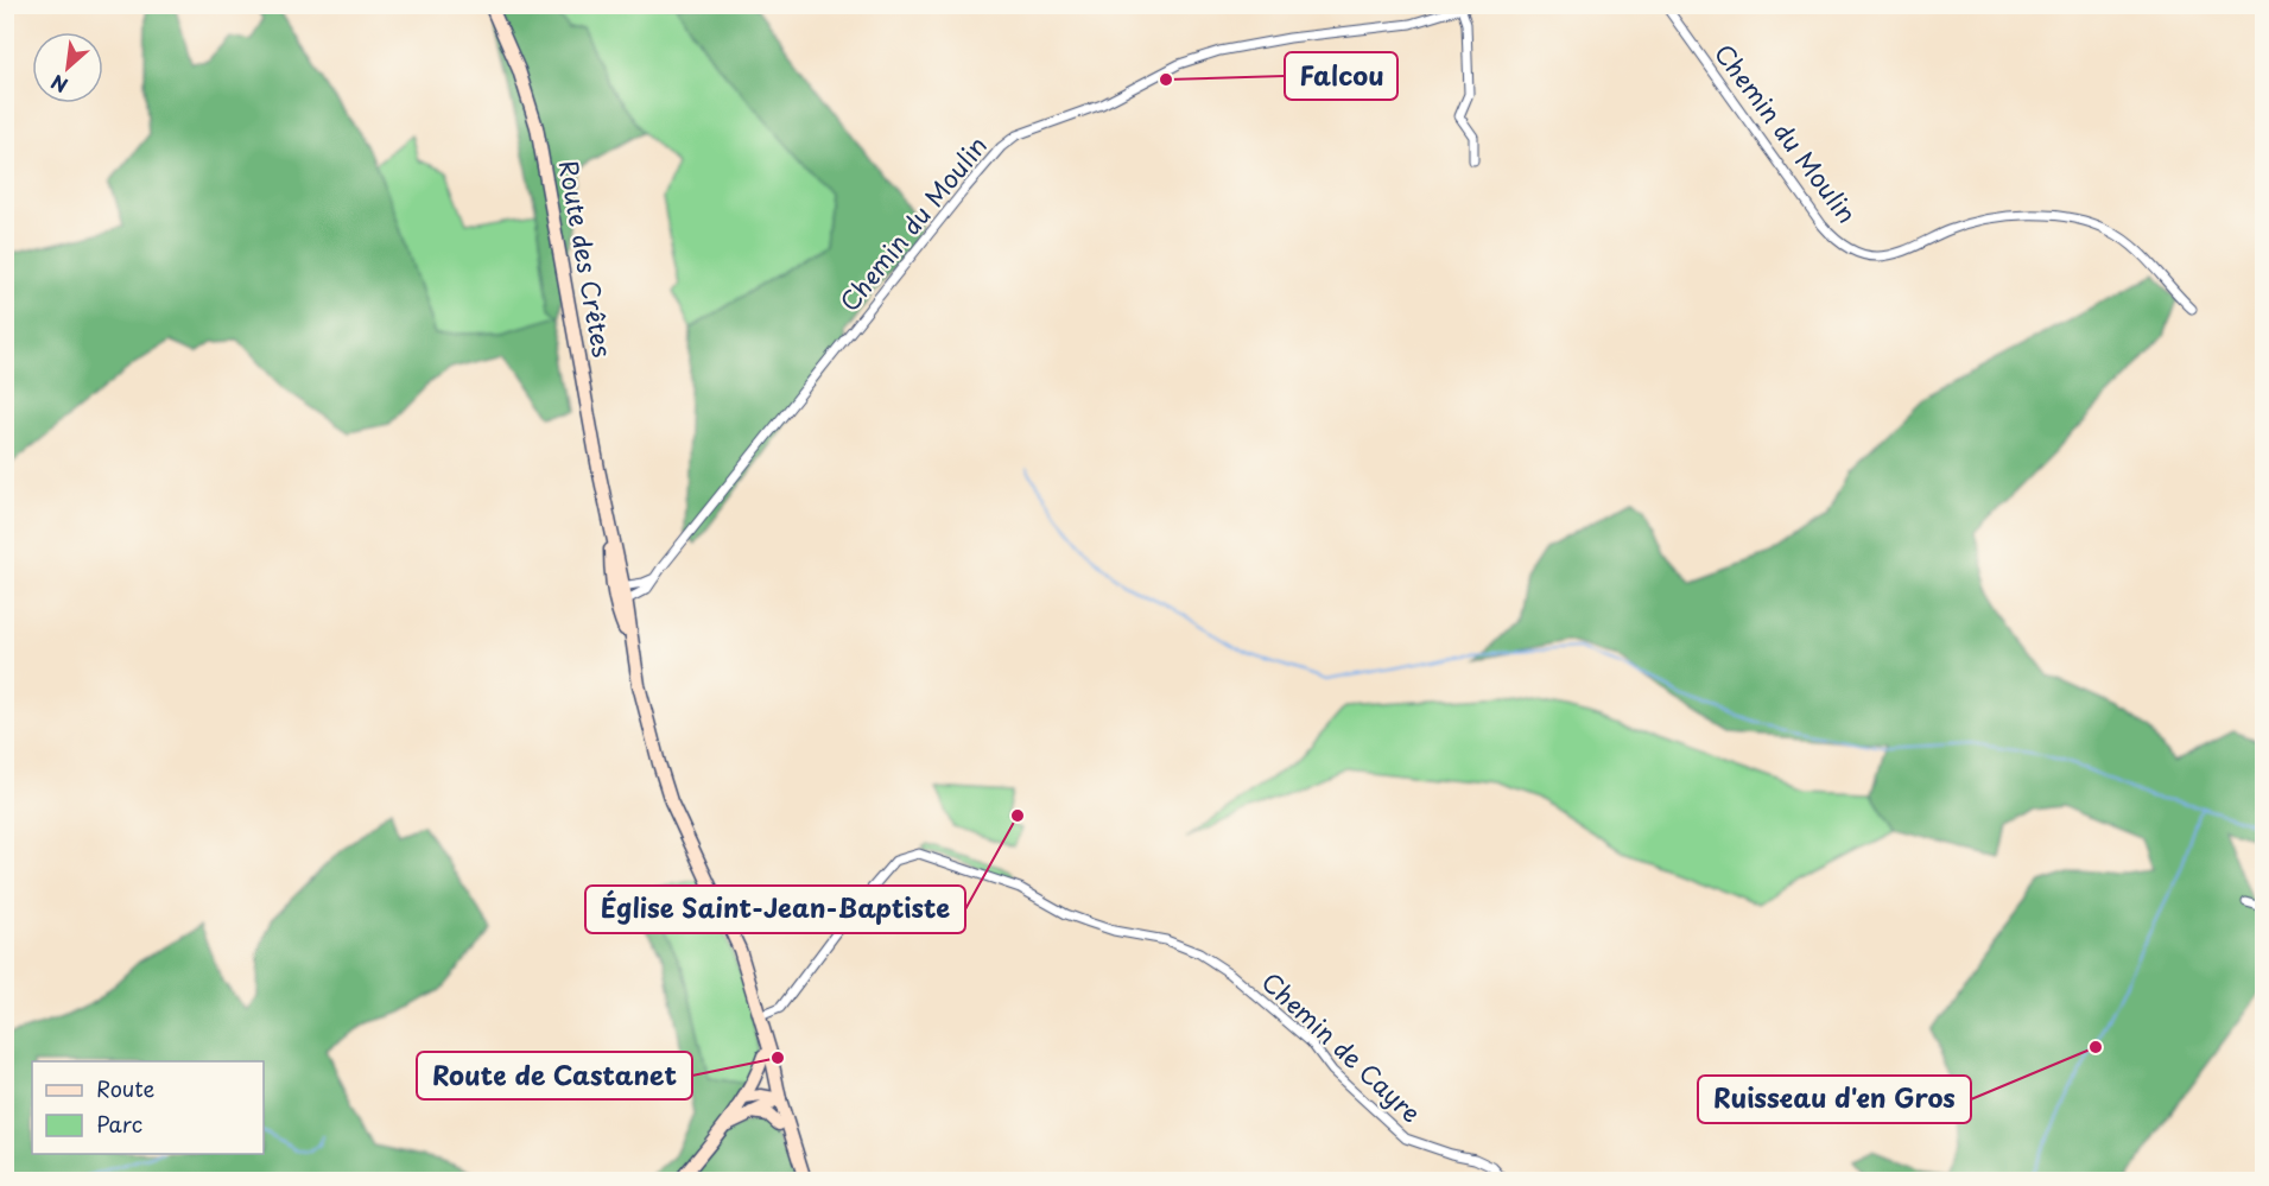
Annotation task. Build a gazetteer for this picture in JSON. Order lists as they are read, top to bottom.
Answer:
{
  "streets": {
    "street": ["Chemin du Moulin", "Route des Crêtes", "Chemin de Cayre"]
  },
  "crossings": [
    ["Chemin du Moulin", "Route des Crêtes"],
    ["Route des Crêtes", "Chemin de Cayre"]
  ],
  "places": [
    "Falcou",
    "Église Saint-Jean-Baptiste",
    "Ruisseau d'en Gros",
    "Route de Castanet"
  ],
  "legend": ["Route", "Parc"],
  "north": "bottom left"
}
